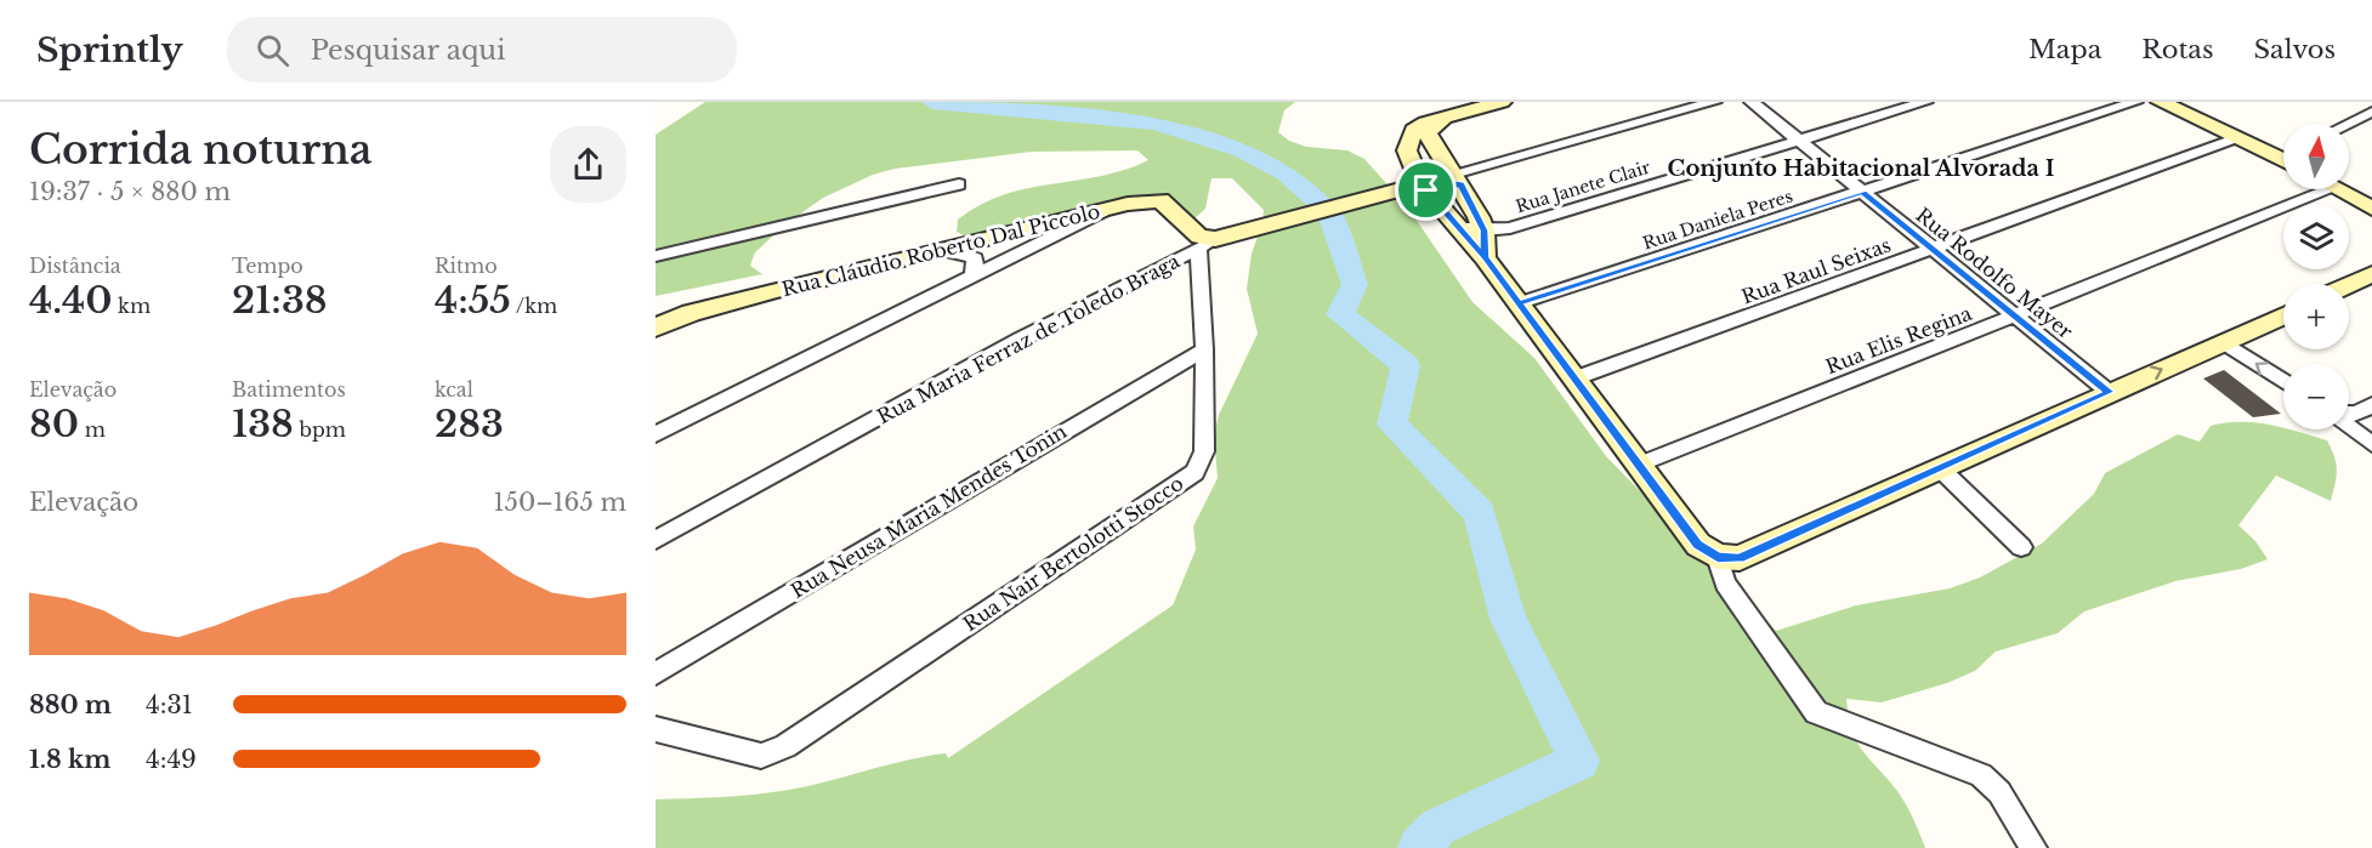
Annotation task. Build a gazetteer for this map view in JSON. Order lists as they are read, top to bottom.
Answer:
{
  "streets": {
    "street": [
      "Rua Janete Clair",
      "Rua Daniela Peres",
      "Rua Cláudio Roberto Dal Piccolo",
      "Rua Raul Seixas",
      "Rua Rodolfo Mayer",
      "Rua Maria Ferraz de Toledo Braga",
      "Rua Elis Regina",
      "Rua Neusa Maria Mendes Tonin",
      "Rua Nair Bertolotti Stocco"
    ]
  },
  "crossings": [
    ["Rua Janete Clair", "Rua Rodolfo Mayer"],
    ["Rua Daniela Peres", "Rua Rodolfo Mayer"],
    ["Rua Cláudio Roberto Dal Piccolo", "Rua Maria Ferraz de Toledo Braga"],
    ["Rua Cláudio Roberto Dal Piccolo", "Rua Nair Bertolotti Stocco"],
    ["Rua Raul Seixas", "Rua Rodolfo Mayer"],
    ["Rua Rodolfo Mayer", "Rua Elis Regina"],
    ["Rua Maria Ferraz de Toledo Braga", "Rua Nair Bertolotti Stocco"],
    ["Rua Neusa Maria Mendes Tonin", "Rua Nair Bertolotti Stocco"]
  ],
  "districts": ["Conjunto Habitacional Alvorada I"],
  "north": "top",
  "page": {
    "header": "Sprintly",
    "search": "Pesquisar aqui",
    "nav": ["Mapa", "Rotas", "Salvos"],
    "heading": ["Corrida noturna", "19:37 · 5 × 880 m"],
    "map_buttons": ["+", "−"],
    "stats": [
      ["Distância", "4.40 km"],
      ["Tempo", "21:38"],
      ["Ritmo", "4:55 /km"],
      ["Elevação", "80 m"],
      ["Batimentos", "138 bpm"],
      ["kcal", "283"]
    ],
    "chart": ["Elevação", "150–165 m"],
    "list": [
      {
        "name": "880 m",
        "note": "4:31"
      },
      {
        "name": "1.8 km",
        "note": "4:49"
      }
    ]
  }
}
